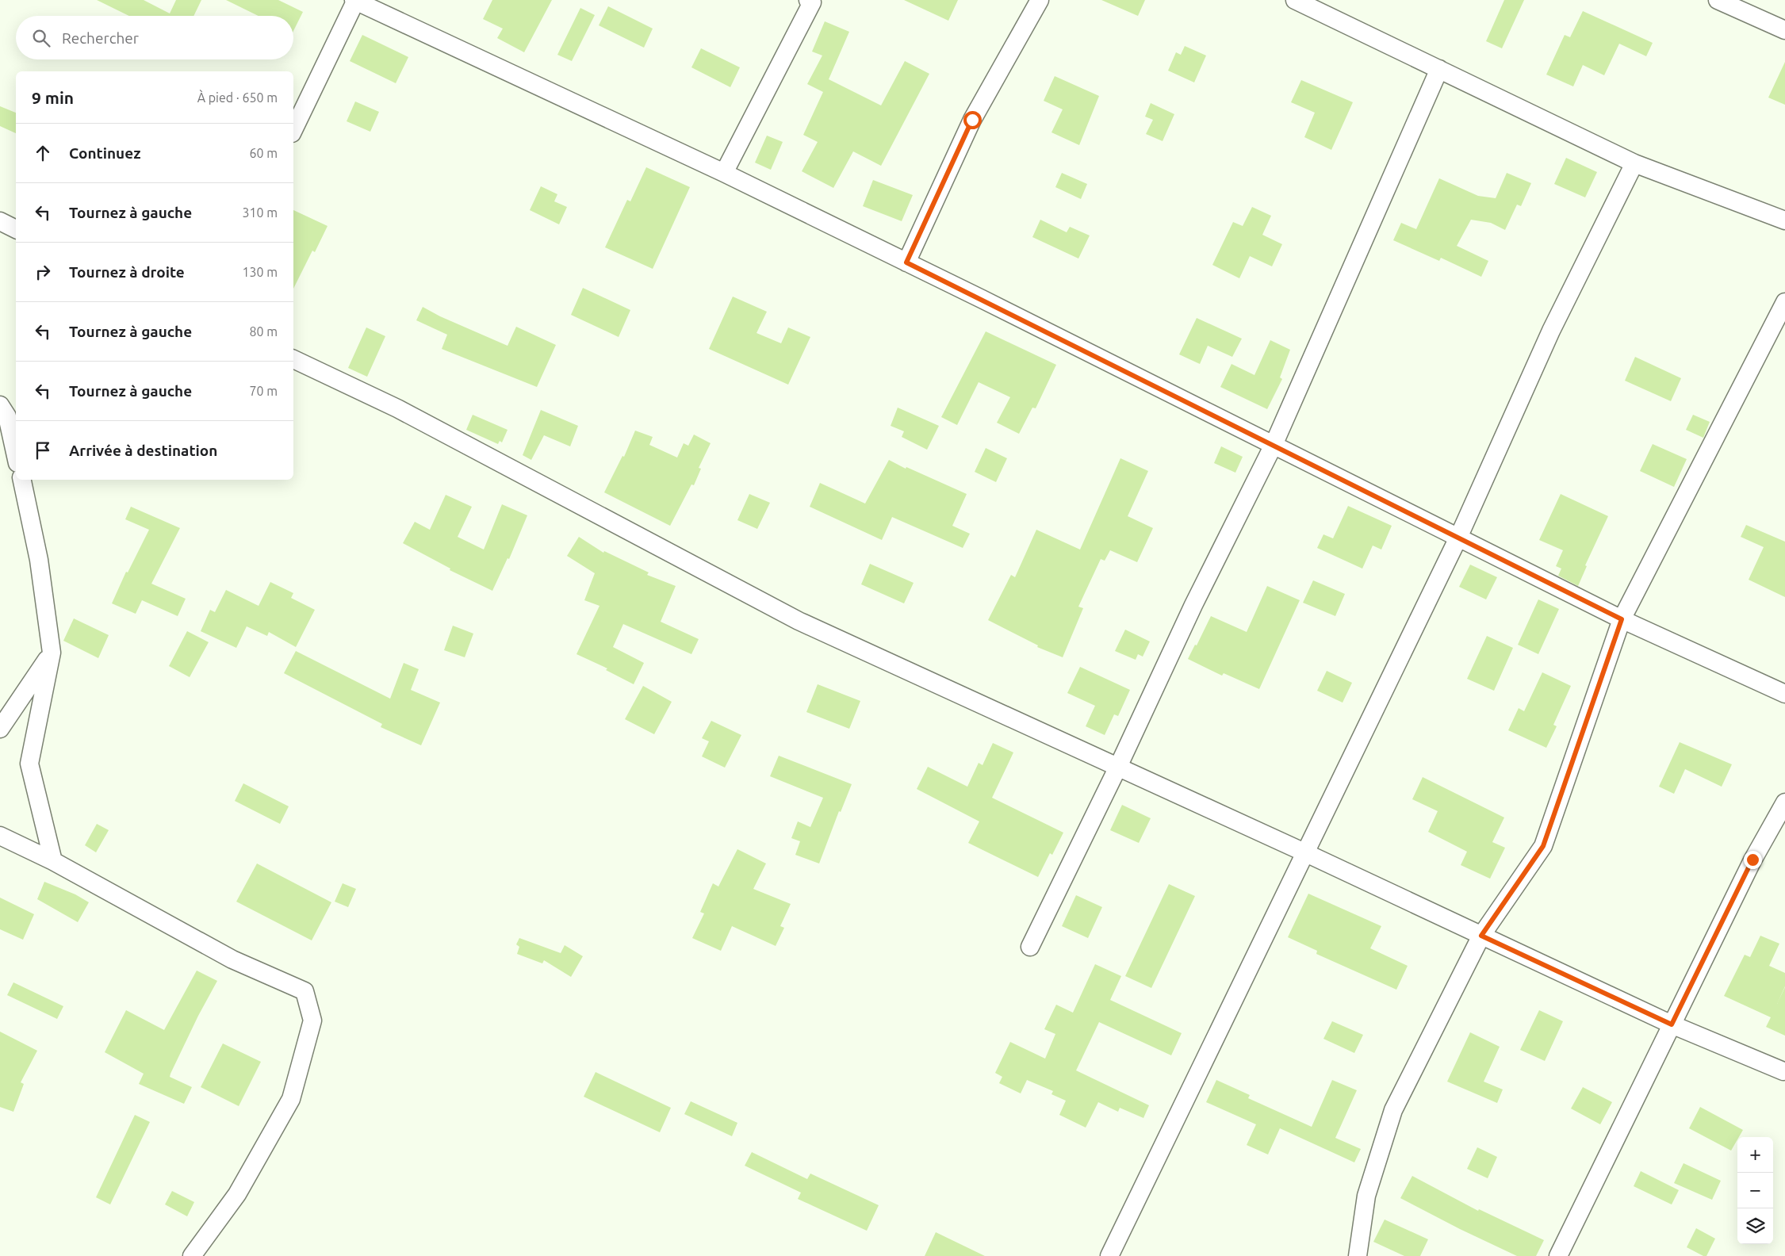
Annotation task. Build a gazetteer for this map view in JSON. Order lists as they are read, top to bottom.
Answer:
{
  "page": {
    "search": "Rechercher",
    "heading": ["9 min", "À pied · 650 m"],
    "list": [
      ["Continuez", "60 m"],
      ["Tournez à gauche", "310 m"],
      ["Tournez à droite", "130 m"],
      ["Tournez à gauche", "80 m"],
      ["Tournez à gauche", "70 m"],
      "Arrivée à destination"
    ],
    "map_buttons": ["+", "−"]
  }
}
